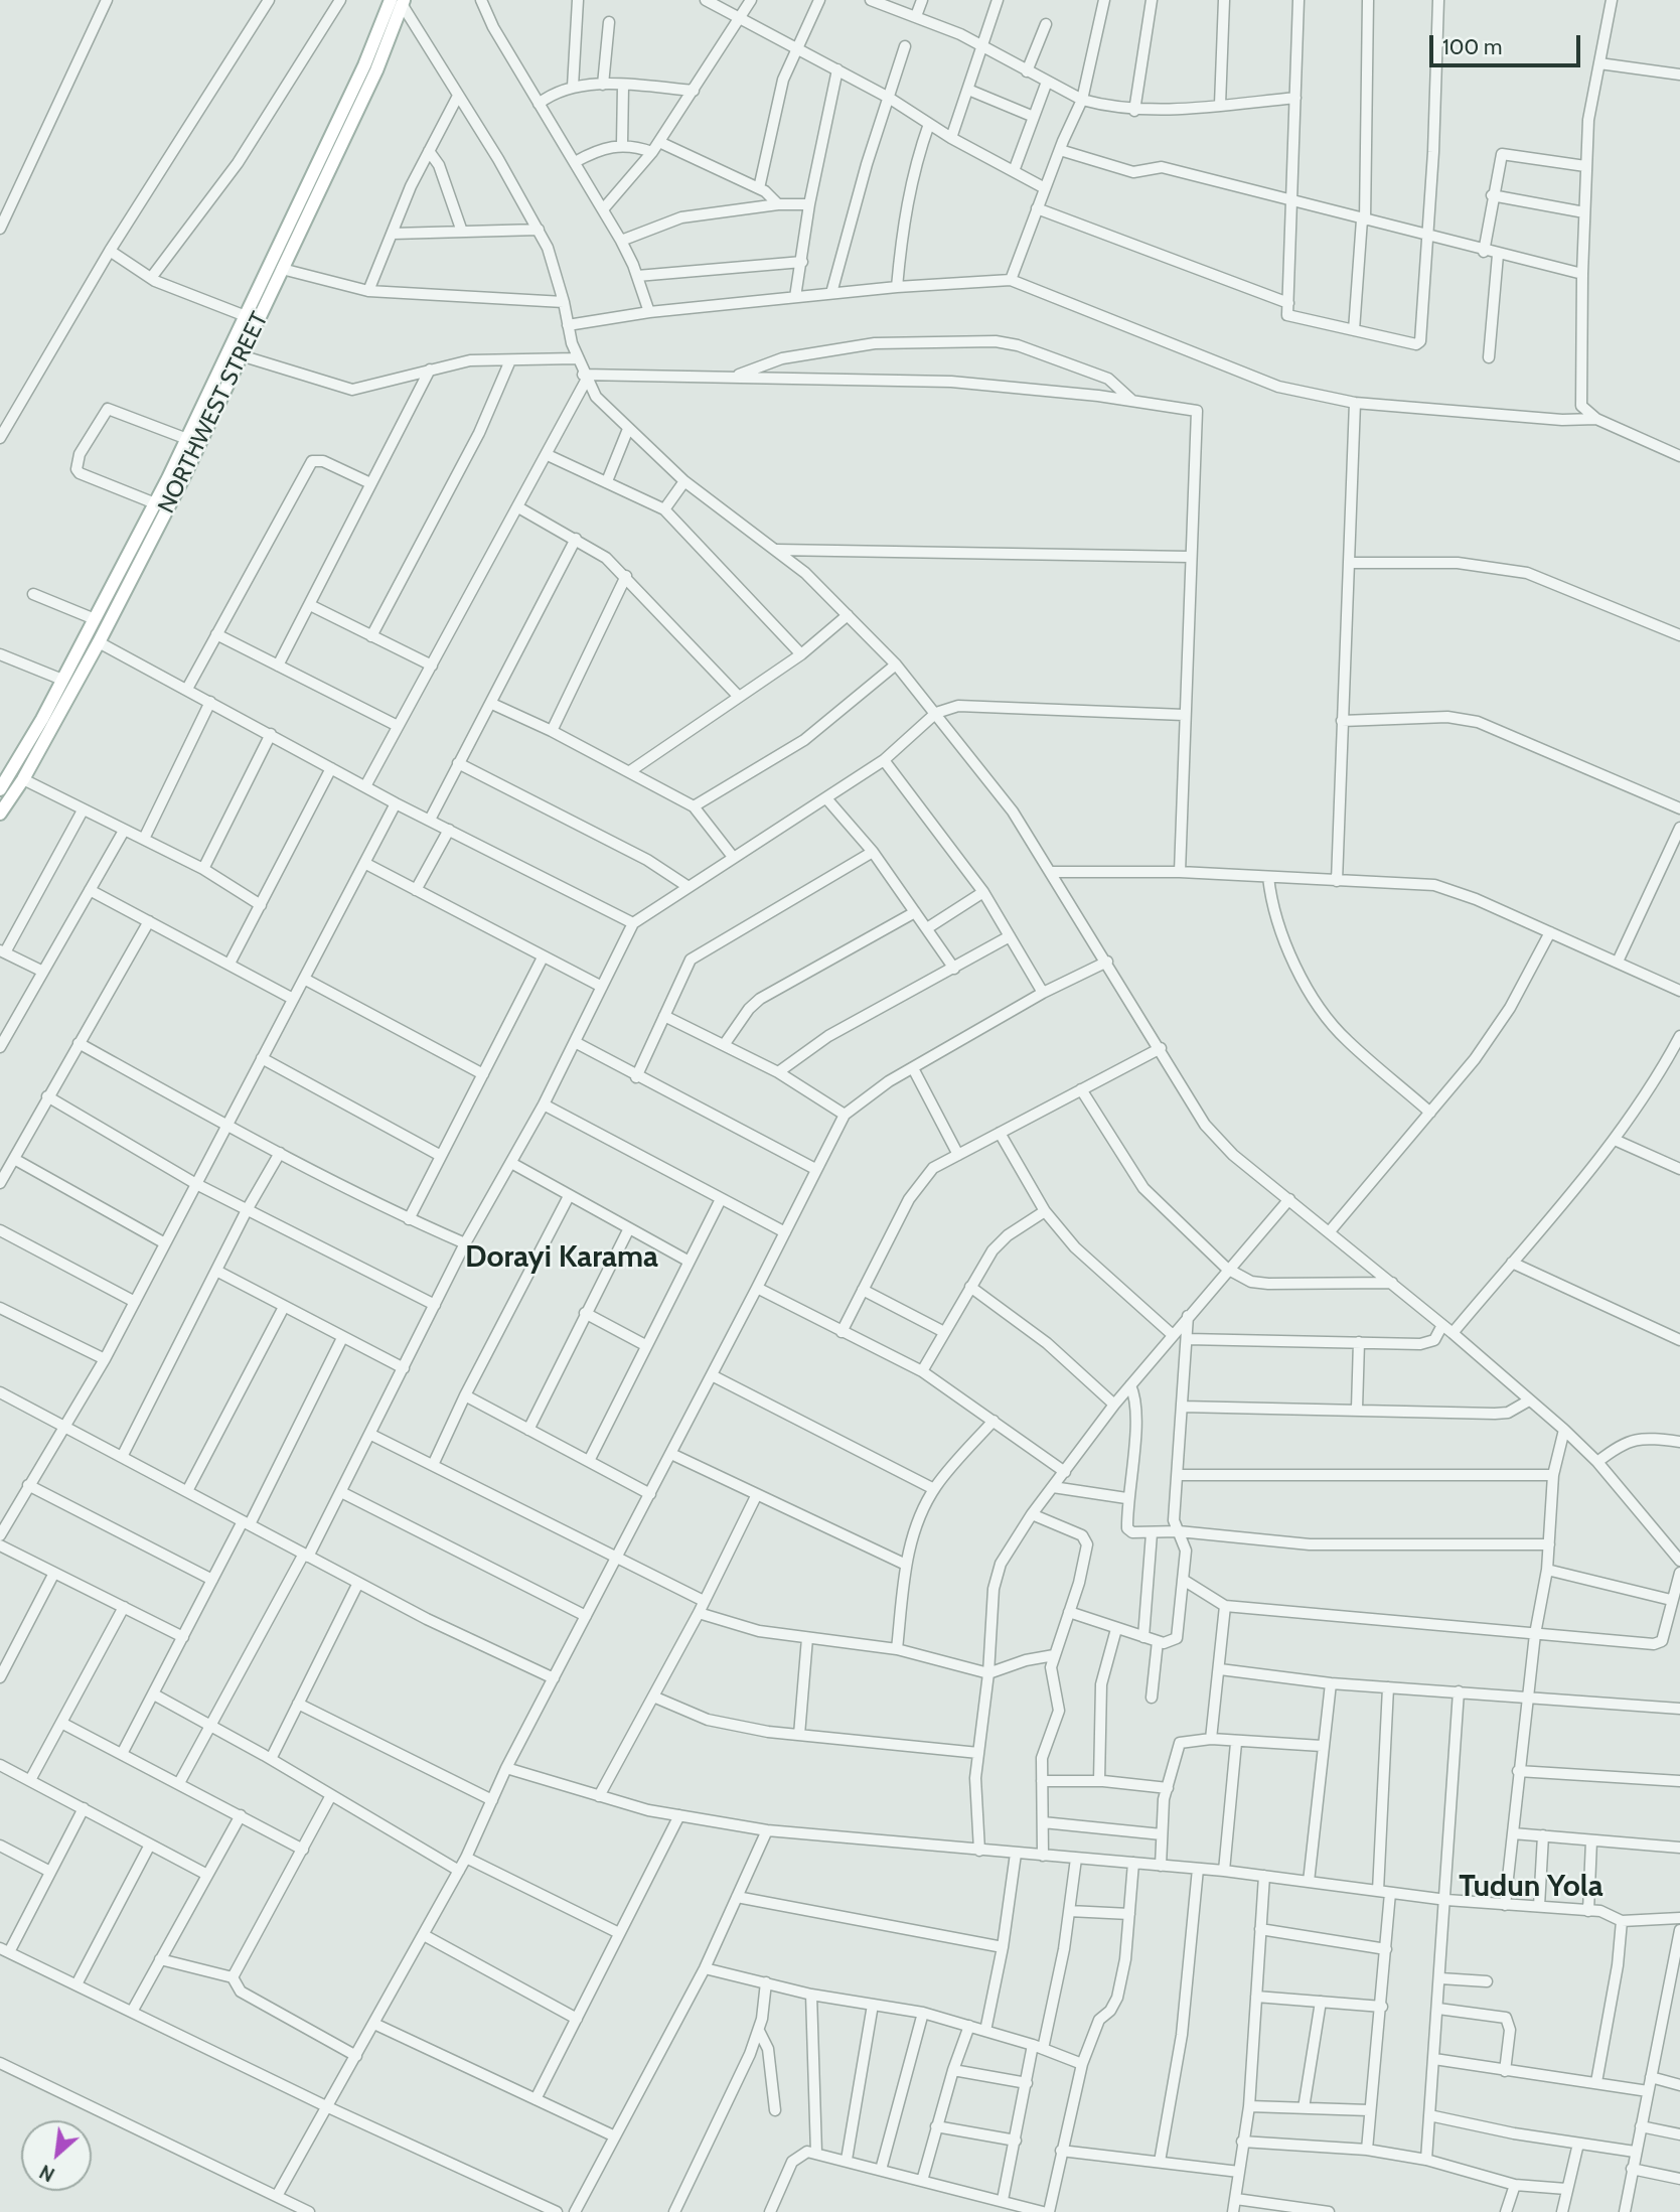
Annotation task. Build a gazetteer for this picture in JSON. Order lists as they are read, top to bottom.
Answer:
{
  "streets": {
    "main road": ["NORTHWEST STREET"]
  },
  "districts": ["Dorayi Karama", "Tudun Yola"],
  "scale_bar": "100 m",
  "north": "bottom left"
}
